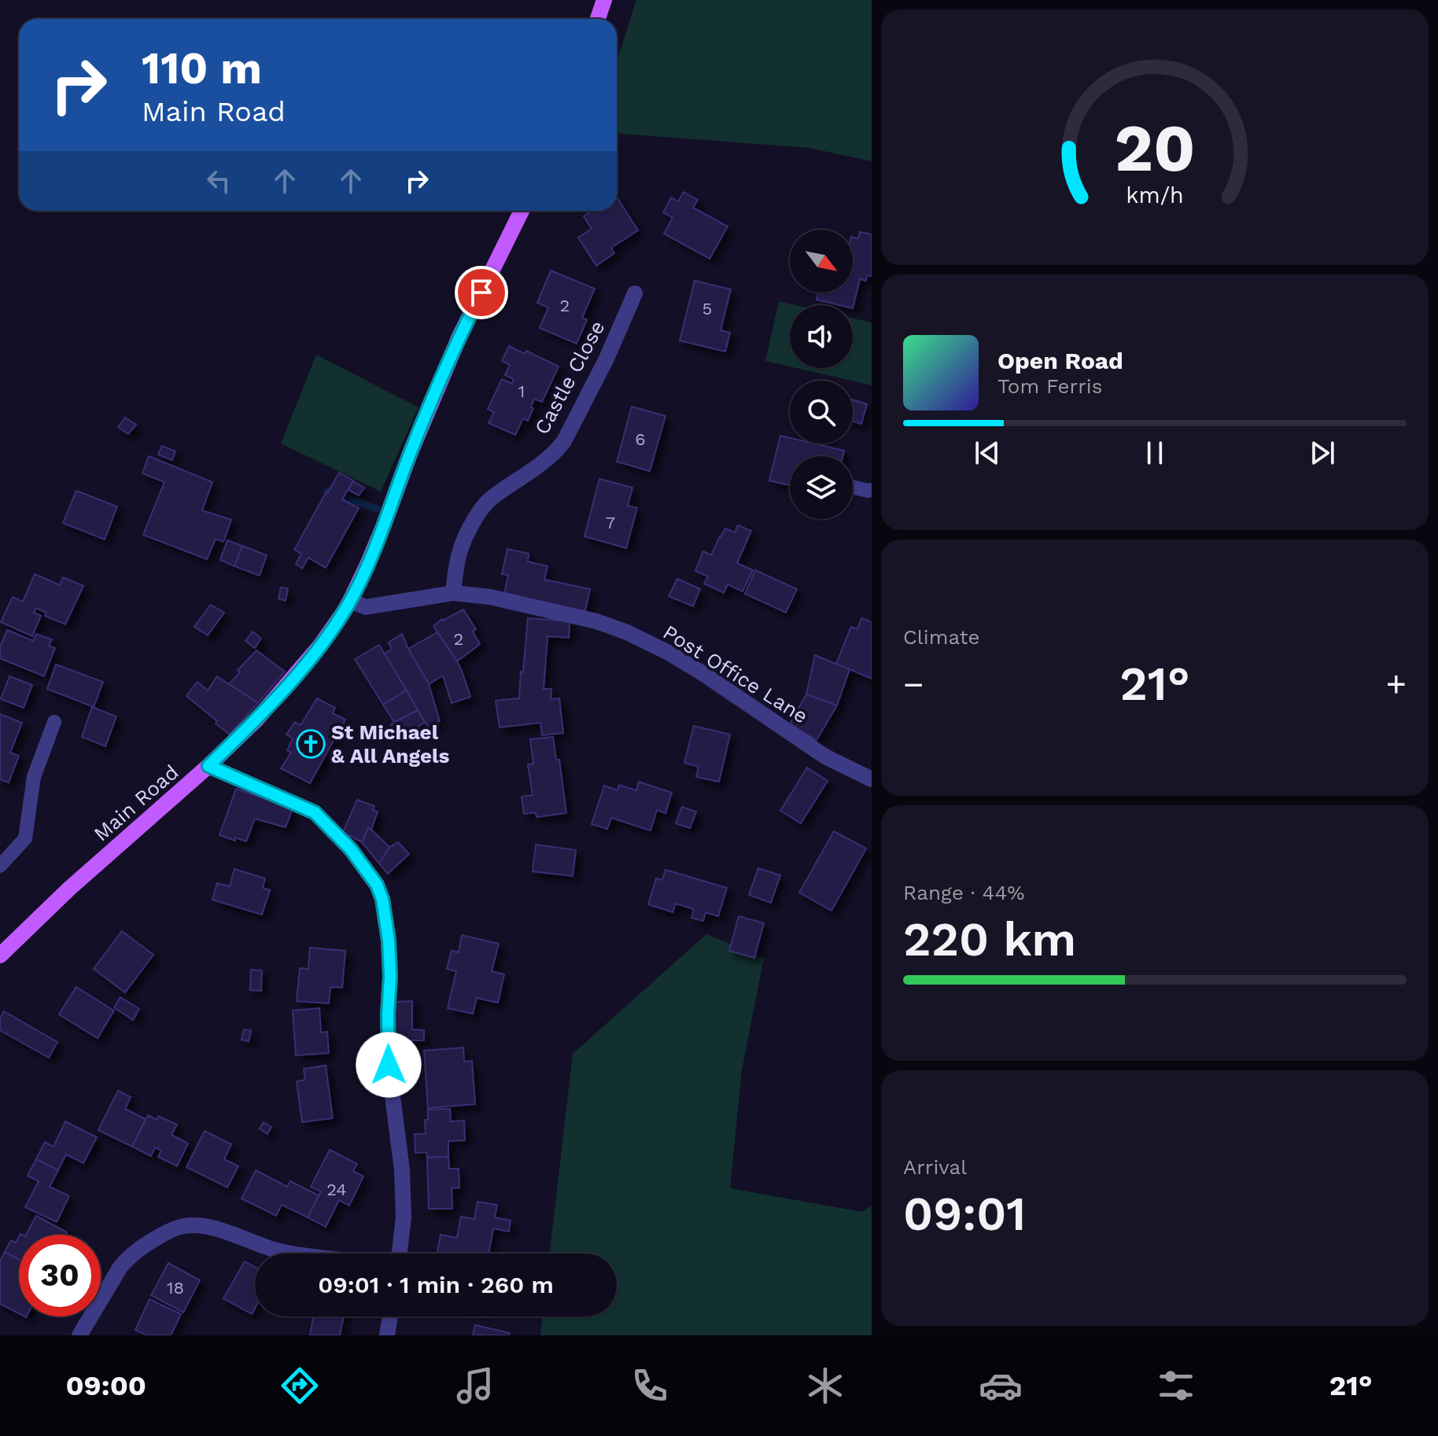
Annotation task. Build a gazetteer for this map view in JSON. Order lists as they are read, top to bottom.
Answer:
{
  "streets": {
    "main road": ["Main Road"],
    "street": ["Castle Close", "Post Office Lane"]
  },
  "crossings": [
    ["Castle Close", "Post Office Lane"],
    ["Post Office Lane", "Main Road"]
  ],
  "places": {
    "church": ["St Michael & All Angels"]
  },
  "house_numbers": [
    "2",
    "5",
    "1",
    "6",
    "7",
    "2",
    "24",
    "18"
  ],
  "north": "bottom right",
  "page": {
    "turn": ["110 m", "Main Road"],
    "song": ["Open Road", "Tom Ferris"],
    "tile": [
      "Climate",
      ["Range · 44%", "220 km"],
      ["Arrival", "09:01"]
    ],
    "heat": ["−", "21°", "+"],
    "limit": "30",
    "trip": "09:01 · 1 min · 260 m",
    "tabs": ["09:00", "21°"],
    "gauge": ["20", "km/h"]
  }
}
